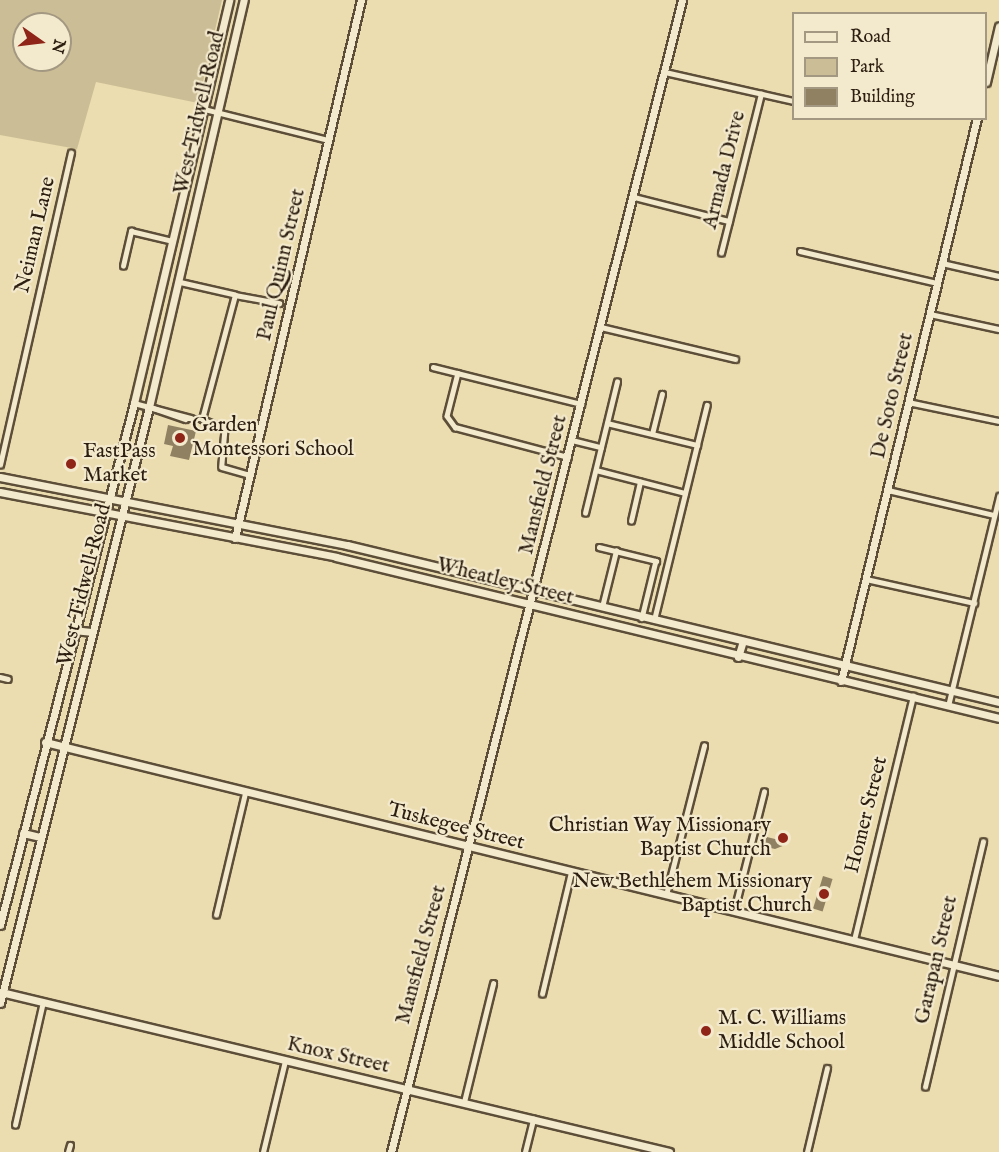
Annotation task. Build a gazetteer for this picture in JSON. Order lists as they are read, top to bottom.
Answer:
{
  "streets": {
    "main road": [
      "West Tidwell Road",
      "Paul Quinn Street",
      "De Soto Street",
      "Mansfield Street",
      "Wheatley Street",
      "Tuskegee Street",
      "Knox Street"
    ],
    "street": [
      "Armada Drive",
      "Neiman Lane",
      "Homer Street",
      "Garapan Street"
    ]
  },
  "crossings": [
    ["West Tidwell Road", "Wheatley Street"],
    ["West Tidwell Road", "Tuskegee Street"],
    ["West Tidwell Road", "Knox Street"],
    ["Paul Quinn Street", "Wheatley Street"],
    ["De Soto Street", "Wheatley Street"],
    ["Mansfield Street", "Wheatley Street"],
    ["Mansfield Street", "Tuskegee Street"],
    ["Mansfield Street", "Knox Street"],
    ["Wheatley Street", "Homer Street"],
    ["Homer Street", "Tuskegee Street"],
    ["Tuskegee Street", "Garapan Street"]
  ],
  "places": [
    "Garden Montessori School",
    "FastPass Market",
    "Christian Way Missionary Baptist Church",
    "New Bethlehem Missionary Baptist Church",
    "M. C. Williams Middle School"
  ],
  "legend": ["Road", "Park", "Building"],
  "north": "right"
}
